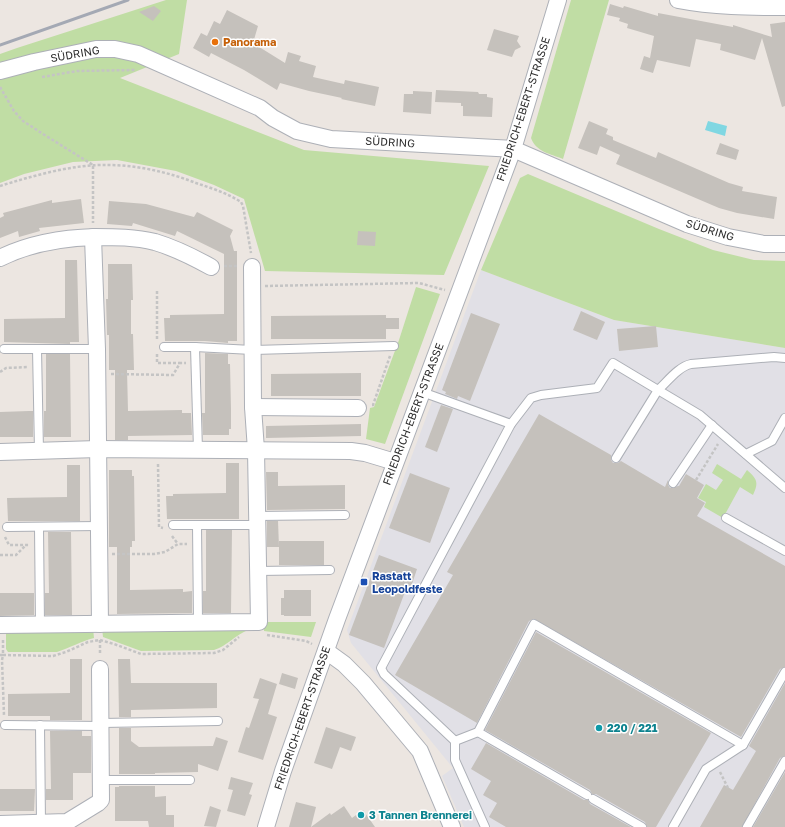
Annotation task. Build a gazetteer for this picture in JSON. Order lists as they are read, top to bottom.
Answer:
{
  "streets": {
    "street": ["SÜDRING", "FRIEDRICH-EBERT-STRASSE"]
  },
  "crossings": [
    ["SÜDRING", "FRIEDRICH-EBERT-STRASSE"]
  ],
  "places": {
    "other": ["Panorama", "220 / 221", "3 Tannen Brennerei"],
    "transit": ["Rastatt Leopoldfeste"]
  }
}
